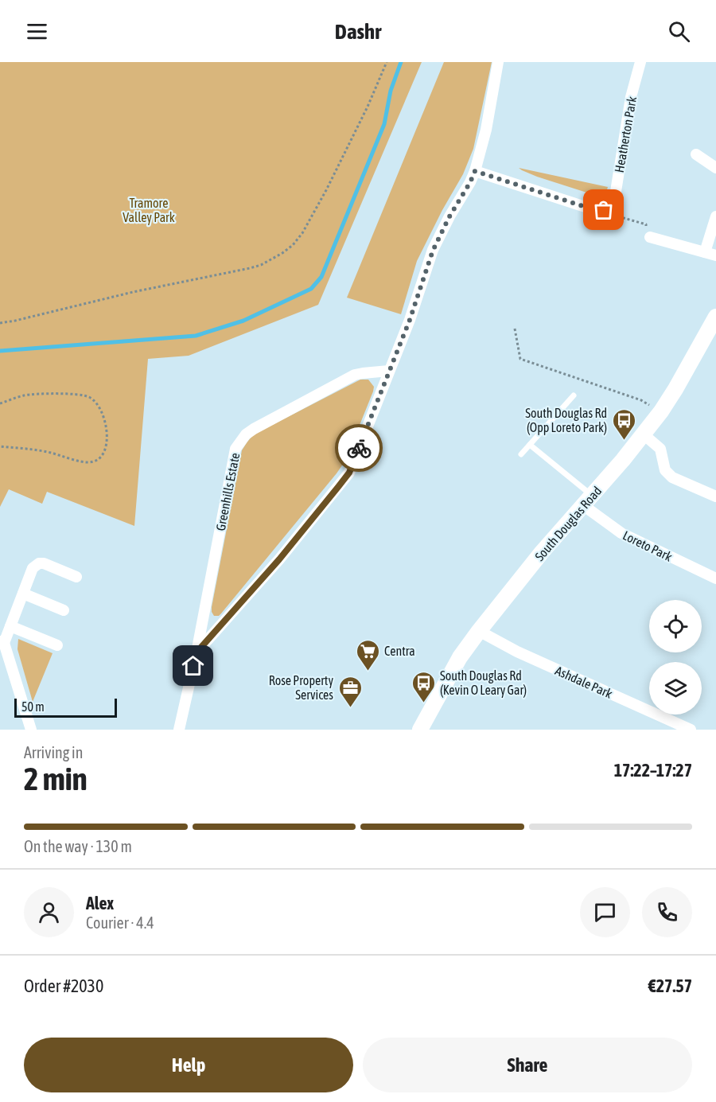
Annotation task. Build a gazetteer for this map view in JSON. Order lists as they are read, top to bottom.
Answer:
{
  "streets": {
    "main road": ["South Douglas Road"],
    "street": [
      "Heatherton Park",
      "Greenhills Estate",
      "Loreto Park",
      "Ashdale Park"
    ]
  },
  "crossings": [
    ["Heatherton Park", "Greenhills Estate"],
    ["South Douglas Road", "Loreto Park"],
    ["South Douglas Road", "Ashdale Park"]
  ],
  "parks": ["Tramore Valley Park"],
  "places": {
    "bus stop": ["South Douglas Rd (Opp Loreto Park)", "South Douglas Rd (Kevin O Leary Gar)"],
    "supermarket": ["Centra"],
    "office": ["Rose Property Services"]
  },
  "scale_bar": "50 m",
  "page": {
    "header": "Dashr",
    "scale": "50 m",
    "heading": ["2 min", "Arriving in", "17:22–17:27"],
    "panel": [
      "Alex",
      "Courier · 4.4",
      "Order #2030",
      "€27.57"
    ],
    "bar": "On the way · 130 m",
    "buttons": ["Help", "Share"]
  }
}
